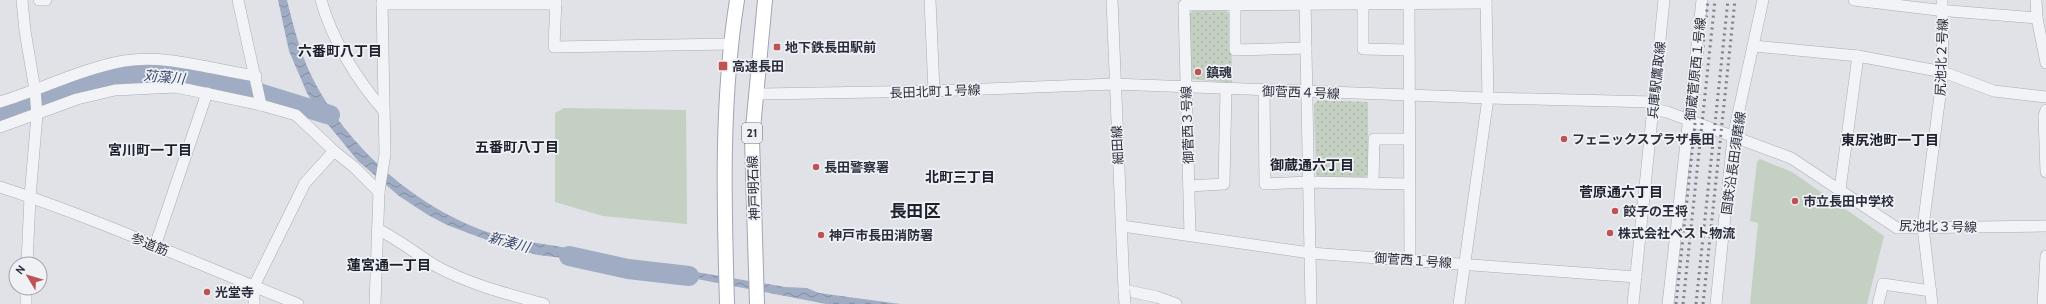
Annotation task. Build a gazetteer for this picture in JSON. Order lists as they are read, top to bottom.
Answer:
{
  "streets": {
    "main road": ["21", "神戸明石線"],
    "street": [
      "尻池北２号線",
      "御蔵菅原西１号線",
      "兵庫駅鷹取線",
      "長田北町１号線",
      "御菅西４号線",
      "御菅西３号線",
      "細田線",
      "国鉄沿長田須磨線",
      "尻池北３号線",
      "参道筋",
      "御菅西１号線"
    ]
  },
  "crossings": [
    ["尻池北２号線", "尻池北３号線"],
    ["御蔵菅原西１号線", "尻池北３号線"],
    ["兵庫駅鷹取線", "御菅西４号線"],
    ["兵庫駅鷹取線", "尻池北３号線"],
    ["長田北町１号線", "御菅西４号線"],
    ["長田北町１号線", "細田線"],
    ["長田北町１号線", "神戸明石線"],
    ["御菅西４号線", "御菅西３号線"],
    ["御菅西４号線", "細田線"],
    ["御菅西４号線", "尻池北３号線"],
    ["御菅西４号線", "御菅西１号線"],
    ["御菅西３号線", "御菅西１号線"],
    ["細田線", "御菅西１号線"],
    ["国鉄沿長田須磨線", "尻池北３号線"]
  ],
  "districts": [
    "六番町八丁目",
    "東尻池町一丁目",
    "五番町八丁目",
    "宮川町一丁目",
    "御蔵通六丁目",
    "北町三丁目",
    "菅原通六丁目",
    "長田区",
    "蓮宮通一丁目"
  ],
  "water": ["苅藻川", "新湊川"],
  "places": {
    "transit": ["地下鉄長田駅前", "高速長田"],
    "other": [
      "鎮魂",
      "フェニックスプラザ長田",
      "長田警察署",
      "市立長田中学校",
      "餃子の王将",
      "株式会社ベスト物流",
      "神戸市長田消防署",
      "光堂寺"
    ]
  },
  "north": "top left"
}
